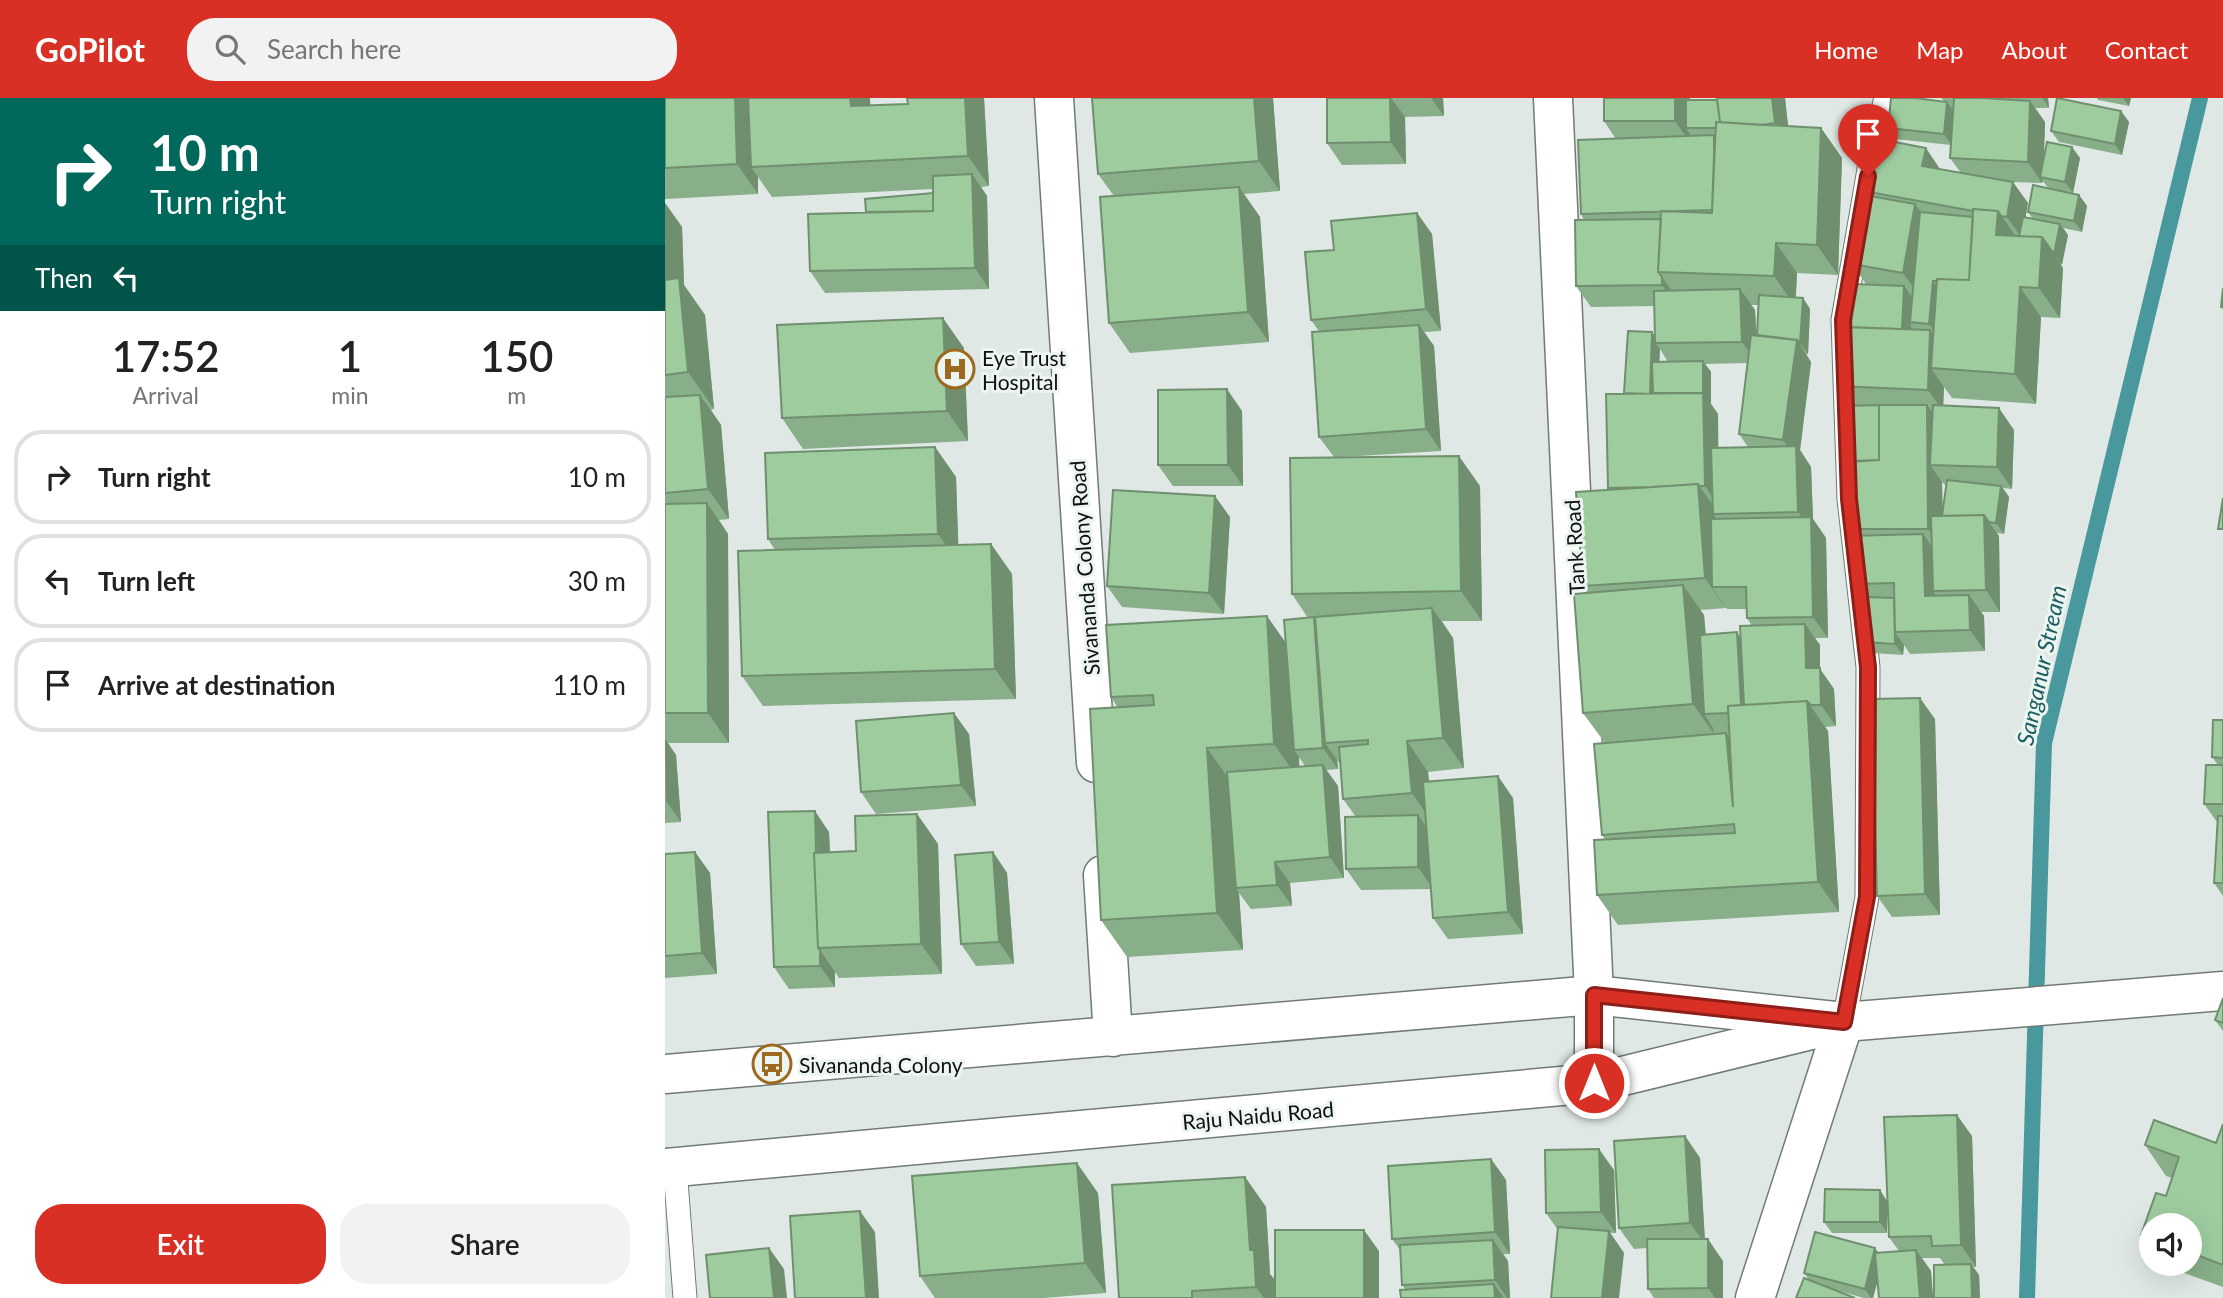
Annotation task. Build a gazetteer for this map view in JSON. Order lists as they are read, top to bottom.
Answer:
{
  "streets": {
    "main road": ["Tank Road", "Sivananda Colony Road", "Raju Naidu Road"]
  },
  "crossings": [
    ["Tank Road", "Raju Naidu Road"]
  ],
  "water": ["Sanganur Stream"],
  "places": {
    "hospital": ["Eye Trust Hospital"],
    "bus stop": ["Sivananda Colony"]
  },
  "page": {
    "header": "GoPilot",
    "search": "Search here",
    "nav": [
      "Home",
      "Map",
      "About",
      "Contact"
    ],
    "turn": ["10 m", "Turn right"],
    "then": "Then",
    "eta": [
      "17:52",
      "Arrival",
      "1",
      "min",
      "150",
      "m"
    ],
    "list": [
      {
        "name": "Turn right",
        "value": "10 m"
      },
      {
        "name": "Turn left",
        "value": "30 m"
      },
      {
        "name": "Arrive at destination",
        "value": "110 m"
      }
    ],
    "buttons": ["Exit", "Share"]
  }
}
